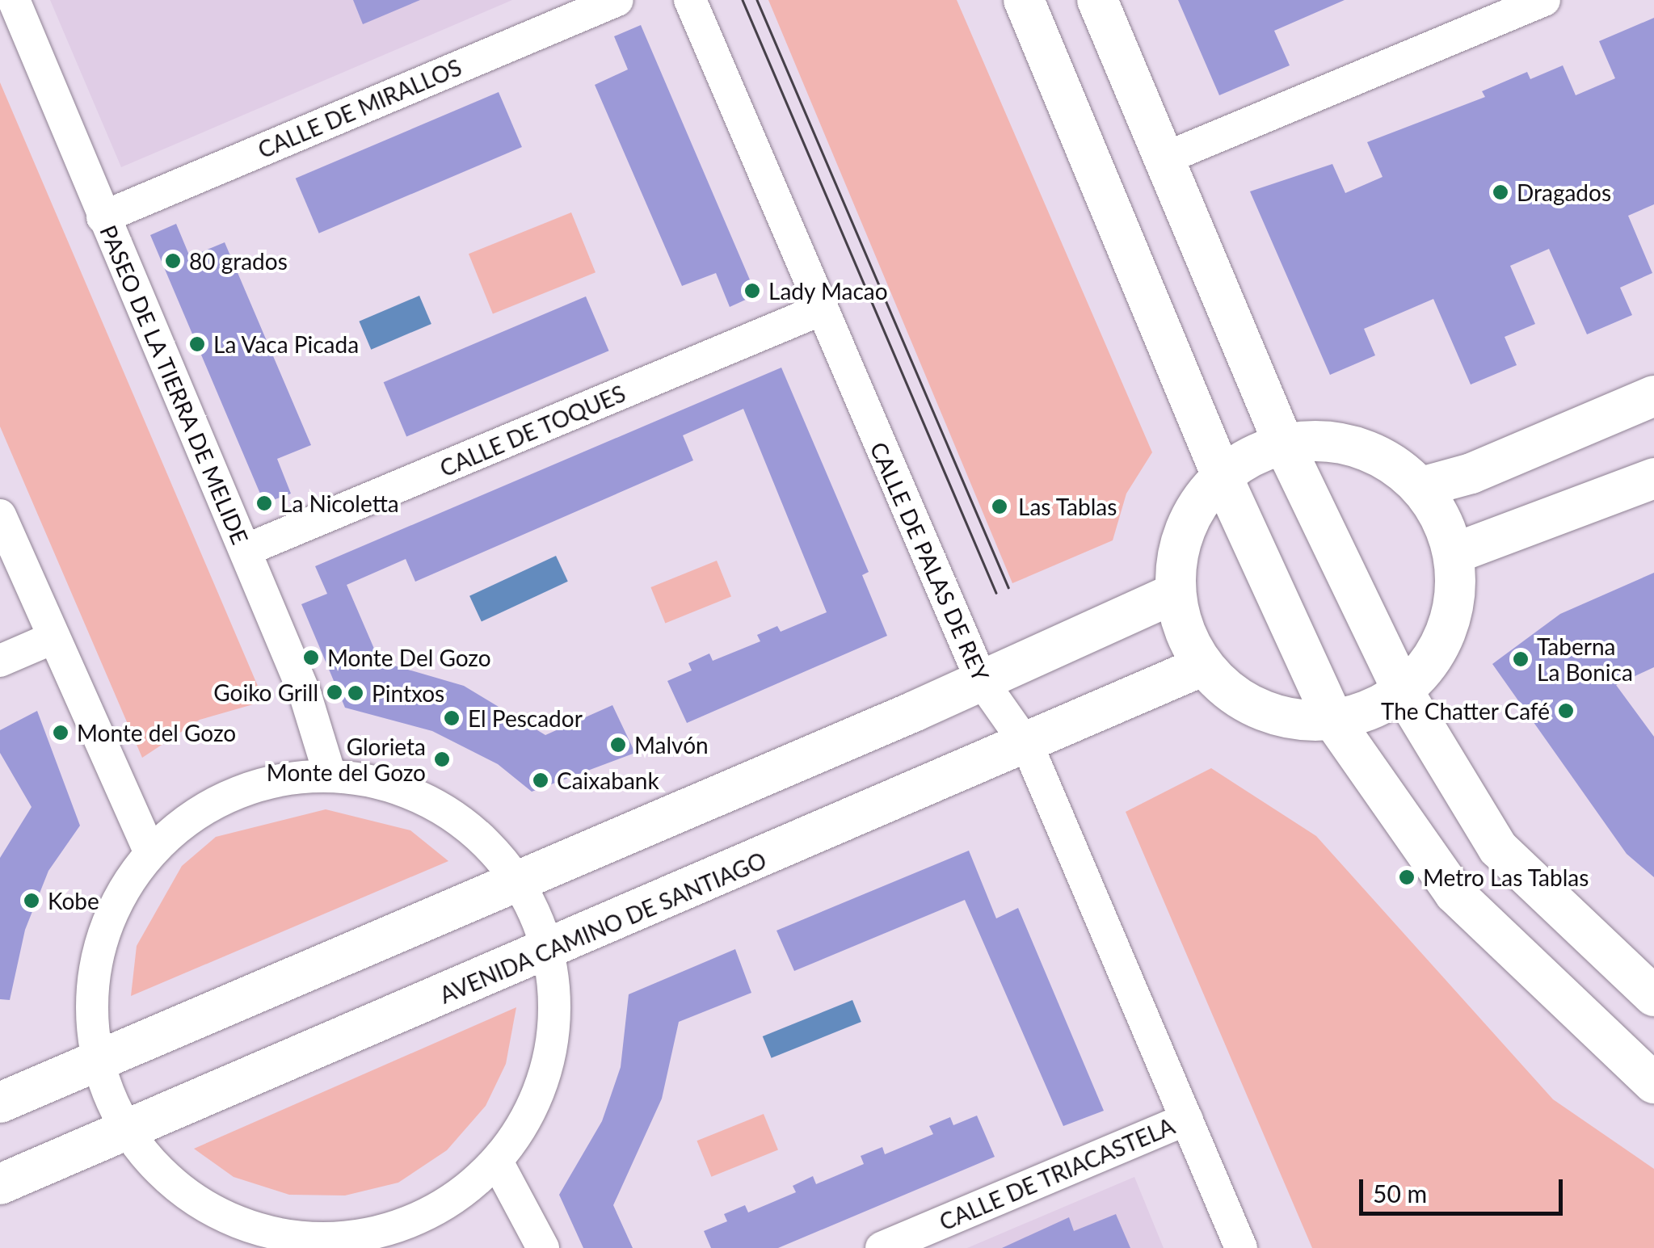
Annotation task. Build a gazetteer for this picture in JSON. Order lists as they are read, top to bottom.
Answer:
{
  "streets": {
    "street": [
      "CALLE DE MIRALLOS",
      "PASEO DE LA TIERRA DE MELIDE",
      "CALLE DE TOQUES",
      "CALLE DE PALAS DE REY",
      "AVENIDA CAMINO DE SANTIAGO",
      "CALLE DE TRIACASTELA"
    ]
  },
  "crossings": [
    ["CALLE DE MIRALLOS", "PASEO DE LA TIERRA DE MELIDE"],
    ["PASEO DE LA TIERRA DE MELIDE", "CALLE DE TOQUES"],
    ["CALLE DE TOQUES", "CALLE DE PALAS DE REY"],
    ["CALLE DE PALAS DE REY", "AVENIDA CAMINO DE SANTIAGO"],
    ["CALLE DE PALAS DE REY", "CALLE DE TRIACASTELA"]
  ],
  "places": [
    "Dragados",
    "80 grados",
    "Lady Macao",
    "La Vaca Picada",
    "La Nicoletta",
    "Las Tablas",
    "Monte Del Gozo",
    "Taberna La Bonica",
    "Goiko Grill",
    "Pintxos",
    "The Chatter Café",
    "El Pescador",
    "Monte del Gozo",
    "Malvón",
    "Glorieta Monte del Gozo",
    "Caixabank",
    "Metro Las Tablas",
    "Kobe"
  ],
  "scale_bar": "50 m"
}
